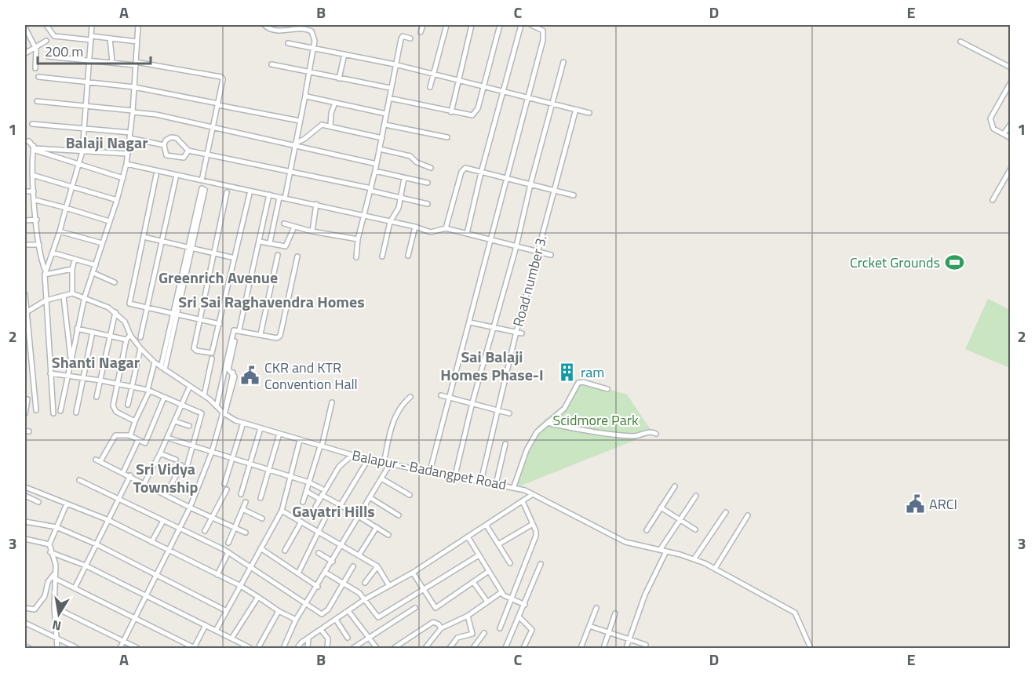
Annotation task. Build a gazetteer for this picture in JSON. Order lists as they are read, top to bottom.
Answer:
{
  "streets": {
    "street": ["Road number 3.", "Balapur - Badangpet Road"]
  },
  "crossings": [
    ["Road number 3.", "Balapur - Badangpet Road"]
  ],
  "districts": [
    "Balaji Nagar",
    "Greenrich Avenue",
    "Sri Sai Raghavendra Homes",
    "Sai Balaji Homes Phase-I",
    "Shanti Nagar",
    "Sri Vidya Township",
    "Gayatri Hills"
  ],
  "parks": ["Scidmore Park"],
  "places": {
    "sports": ["Crcket Grounds"],
    "building": ["ram"],
    "public building": ["CKR and KTR Convention Hall", "ARCI"]
  },
  "scale_bar": "200 m",
  "north": "bottom",
  "grid": {
    "columns": [
      "A",
      "B",
      "C",
      "D",
      "E"
    ],
    "rows": ["1", "2", "3"]
  }
}
